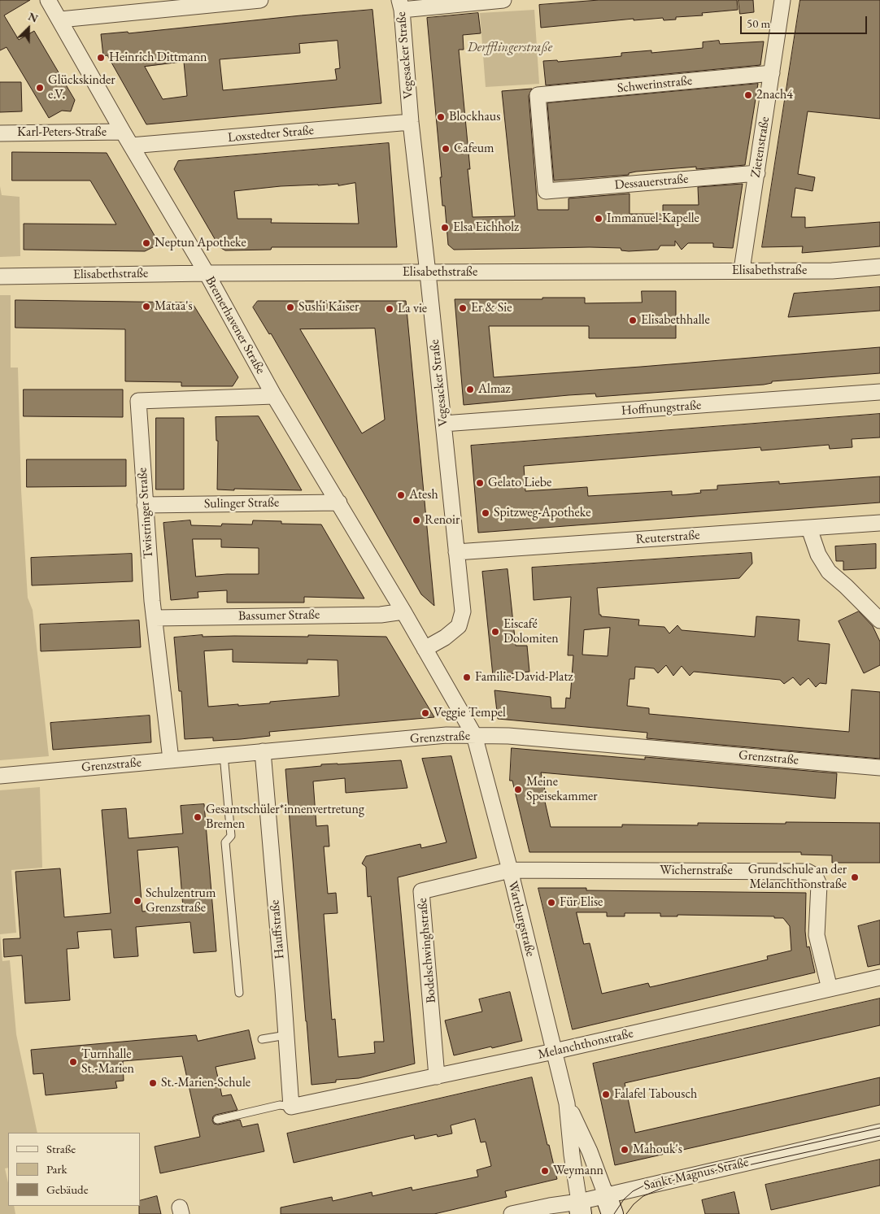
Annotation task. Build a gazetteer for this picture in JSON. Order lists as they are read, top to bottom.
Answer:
{
  "streets": {
    "street": [
      "Vegesacker Straße",
      "Schwerinstraße",
      "Karl-Peters-Straße",
      "Loxstedter Straße",
      "Zietenstraße",
      "Dessauerstraße",
      "Elisabethstraße",
      "Bremerhavener Straße",
      "Hoffnungstraße",
      "Sulinger Straße",
      "Twistringer Straße",
      "Reuterstraße",
      "Bassumer Straße",
      "Grenzstraße",
      "Wichernstraße",
      "Wartburgstraße",
      "Hauffstraße",
      "Bodelschwinghstraße",
      "Melanchthonstraße",
      "Sankt-Magnus-Straße"
    ]
  },
  "crossings": [
    ["Vegesacker Straße", "Loxstedter Straße"],
    ["Vegesacker Straße", "Elisabethstraße"],
    ["Vegesacker Straße", "Bremerhavener Straße"],
    ["Vegesacker Straße", "Hoffnungstraße"],
    ["Vegesacker Straße", "Reuterstraße"],
    ["Schwerinstraße", "Zietenstraße"],
    ["Schwerinstraße", "Dessauerstraße"],
    ["Karl-Peters-Straße", "Loxstedter Straße"],
    ["Karl-Peters-Straße", "Bremerhavener Straße"],
    ["Loxstedter Straße", "Bremerhavener Straße"],
    ["Zietenstraße", "Dessauerstraße"],
    ["Zietenstraße", "Elisabethstraße"],
    ["Elisabethstraße", "Bremerhavener Straße"],
    ["Bremerhavener Straße", "Sulinger Straße"],
    ["Bremerhavener Straße", "Twistringer Straße"],
    ["Bremerhavener Straße", "Bassumer Straße"],
    ["Sulinger Straße", "Twistringer Straße"],
    ["Twistringer Straße", "Bassumer Straße"],
    ["Twistringer Straße", "Grenzstraße"],
    ["Grenzstraße", "Wartburgstraße"],
    ["Grenzstraße", "Hauffstraße"],
    ["Wichernstraße", "Wartburgstraße"],
    ["Wichernstraße", "Bodelschwinghstraße"],
    ["Wichernstraße", "Melanchthonstraße"],
    ["Wartburgstraße", "Bodelschwinghstraße"],
    ["Wartburgstraße", "Melanchthonstraße"],
    ["Wartburgstraße", "Sankt-Magnus-Straße"],
    ["Hauffstraße", "Melanchthonstraße"],
    ["Bodelschwinghstraße", "Melanchthonstraße"]
  ],
  "parks": ["Derfflingerstraße"],
  "places": [
    "Heinrich Dittmann",
    "Glückskinder e.V.",
    "2nach4",
    "Blockhaus",
    "Cafeum",
    "Immanuel-Kapelle",
    "Elsa Eichholz",
    "Neptun Apotheke",
    "Mataa's",
    "Sushi Kaiser",
    "Er & Sie",
    "La vie",
    "Elisabethhalle",
    "Almaz",
    "Gelato Liebe",
    "Atesh",
    "Spitzweg-Apotheke",
    "Renoir",
    "Eiscafé Dolomiten",
    "Familie-David-Platz",
    "Veggie Tempel",
    "Meine Speisekammer",
    "Gesamtschüler*innenvertretung Bremen",
    "Grundschule an der Melanchthonstraße",
    "Schulzentrum Grenzstraße",
    "Für Elise",
    "Turnhalle St.-Marien",
    "St.-Marien-Schule",
    "Falafel Tabousch",
    "Mahouk's",
    "Weymann"
  ],
  "legend": ["Straße", "Park", "Gebäude"],
  "scale_bar": "50 m",
  "north": "top right"
}
